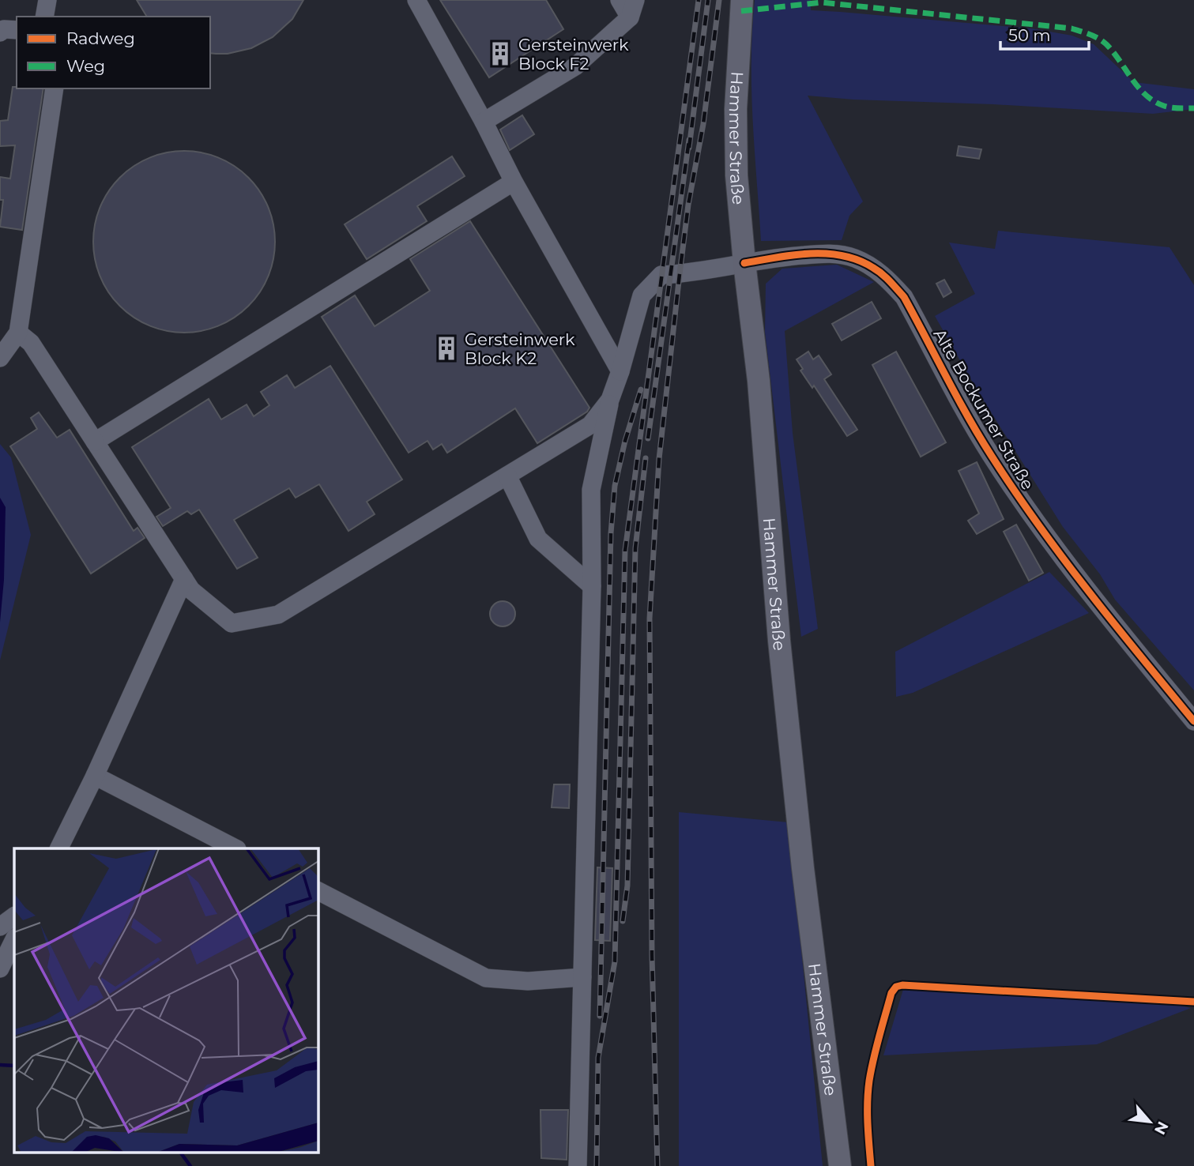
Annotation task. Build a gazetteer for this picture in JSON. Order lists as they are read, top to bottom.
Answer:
{
  "streets": {
    "main road": ["Hammer Straße"],
    "street": ["Alte Bockumer Straße"]
  },
  "crossings": [
    ["Hammer Straße", "Alte Bockumer Straße"]
  ],
  "places": {
    "building": ["Gersteinwerk Block F2", "Gersteinwerk Block K2"]
  },
  "legend": ["Radweg", "Weg"],
  "scale_bar": "50 m",
  "north": "bottom right"
}
